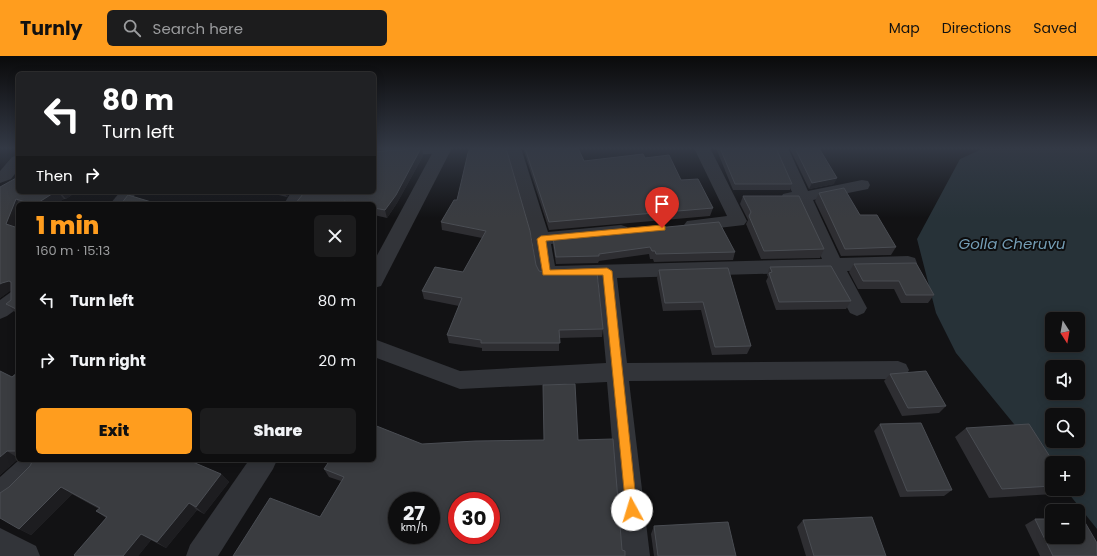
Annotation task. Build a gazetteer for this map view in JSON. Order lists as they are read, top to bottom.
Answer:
{
  "water": ["Golla Cheruvu"],
  "north": "bottom",
  "page": {
    "header": "Turnly",
    "search": "Search here",
    "nav": ["Map", "Directions", "Saved"],
    "turn": ["80 m", "Turn left"],
    "then": "Then",
    "heading": ["1 min", "160 m · 15:13"],
    "list": [
      {
        "name": "Turn left",
        "value": "80 m"
      },
      {
        "name": "Turn right",
        "value": "20 m"
      }
    ],
    "map_buttons": ["+", "−"],
    "buttons": ["Exit", "Share"],
    "speed": "27 km/h",
    "limit": "30"
  }
}
